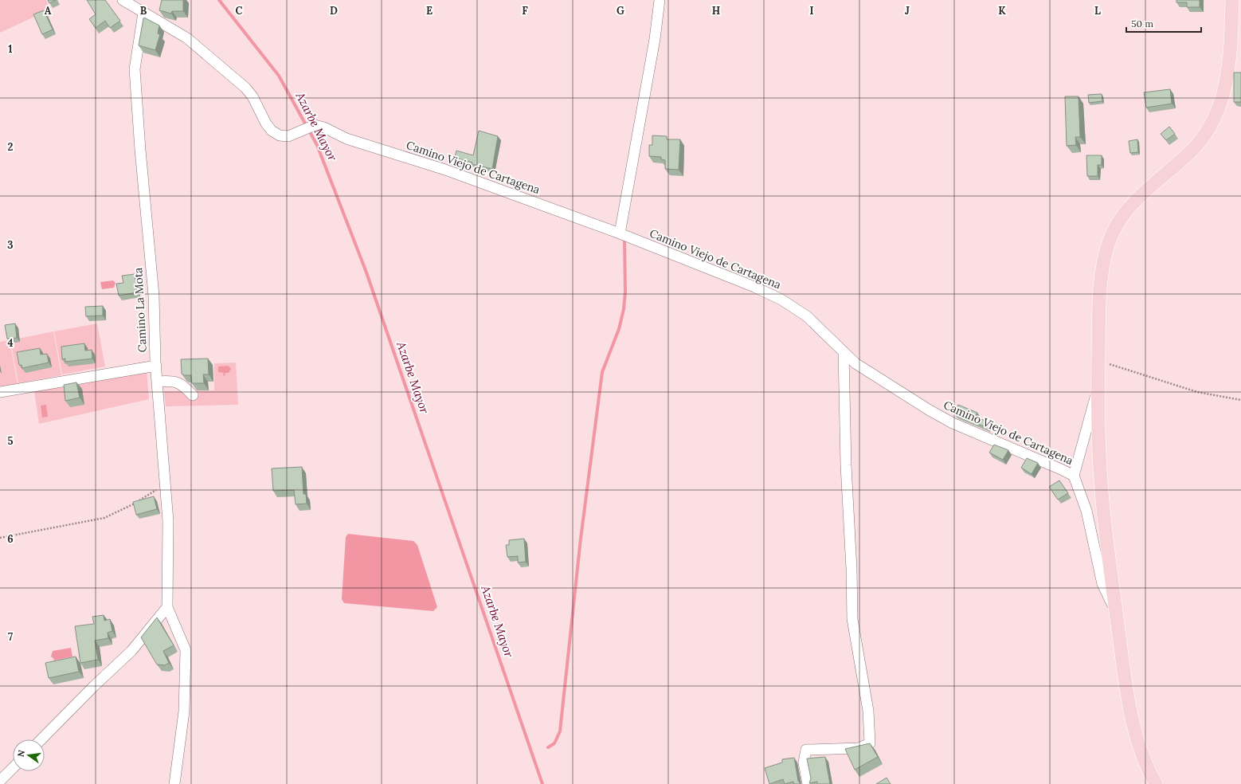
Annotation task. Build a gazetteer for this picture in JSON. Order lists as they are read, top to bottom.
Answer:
{
  "streets": {
    "street": ["Camino Viejo de Cartagena", "Camino La Mota"]
  },
  "crossings": [
    ["Camino Viejo de Cartagena", "Camino La Mota"]
  ],
  "water": ["Azarbe Mayor"],
  "scale_bar": "50 m",
  "north": "left",
  "grid": {
    "columns": [
      "A",
      "B",
      "C",
      "D",
      "E",
      "F",
      "G",
      "H",
      "I",
      "J",
      "K",
      "L"
    ],
    "rows": [
      "1",
      "2",
      "3",
      "4",
      "5",
      "6",
      "7"
    ]
  }
}
